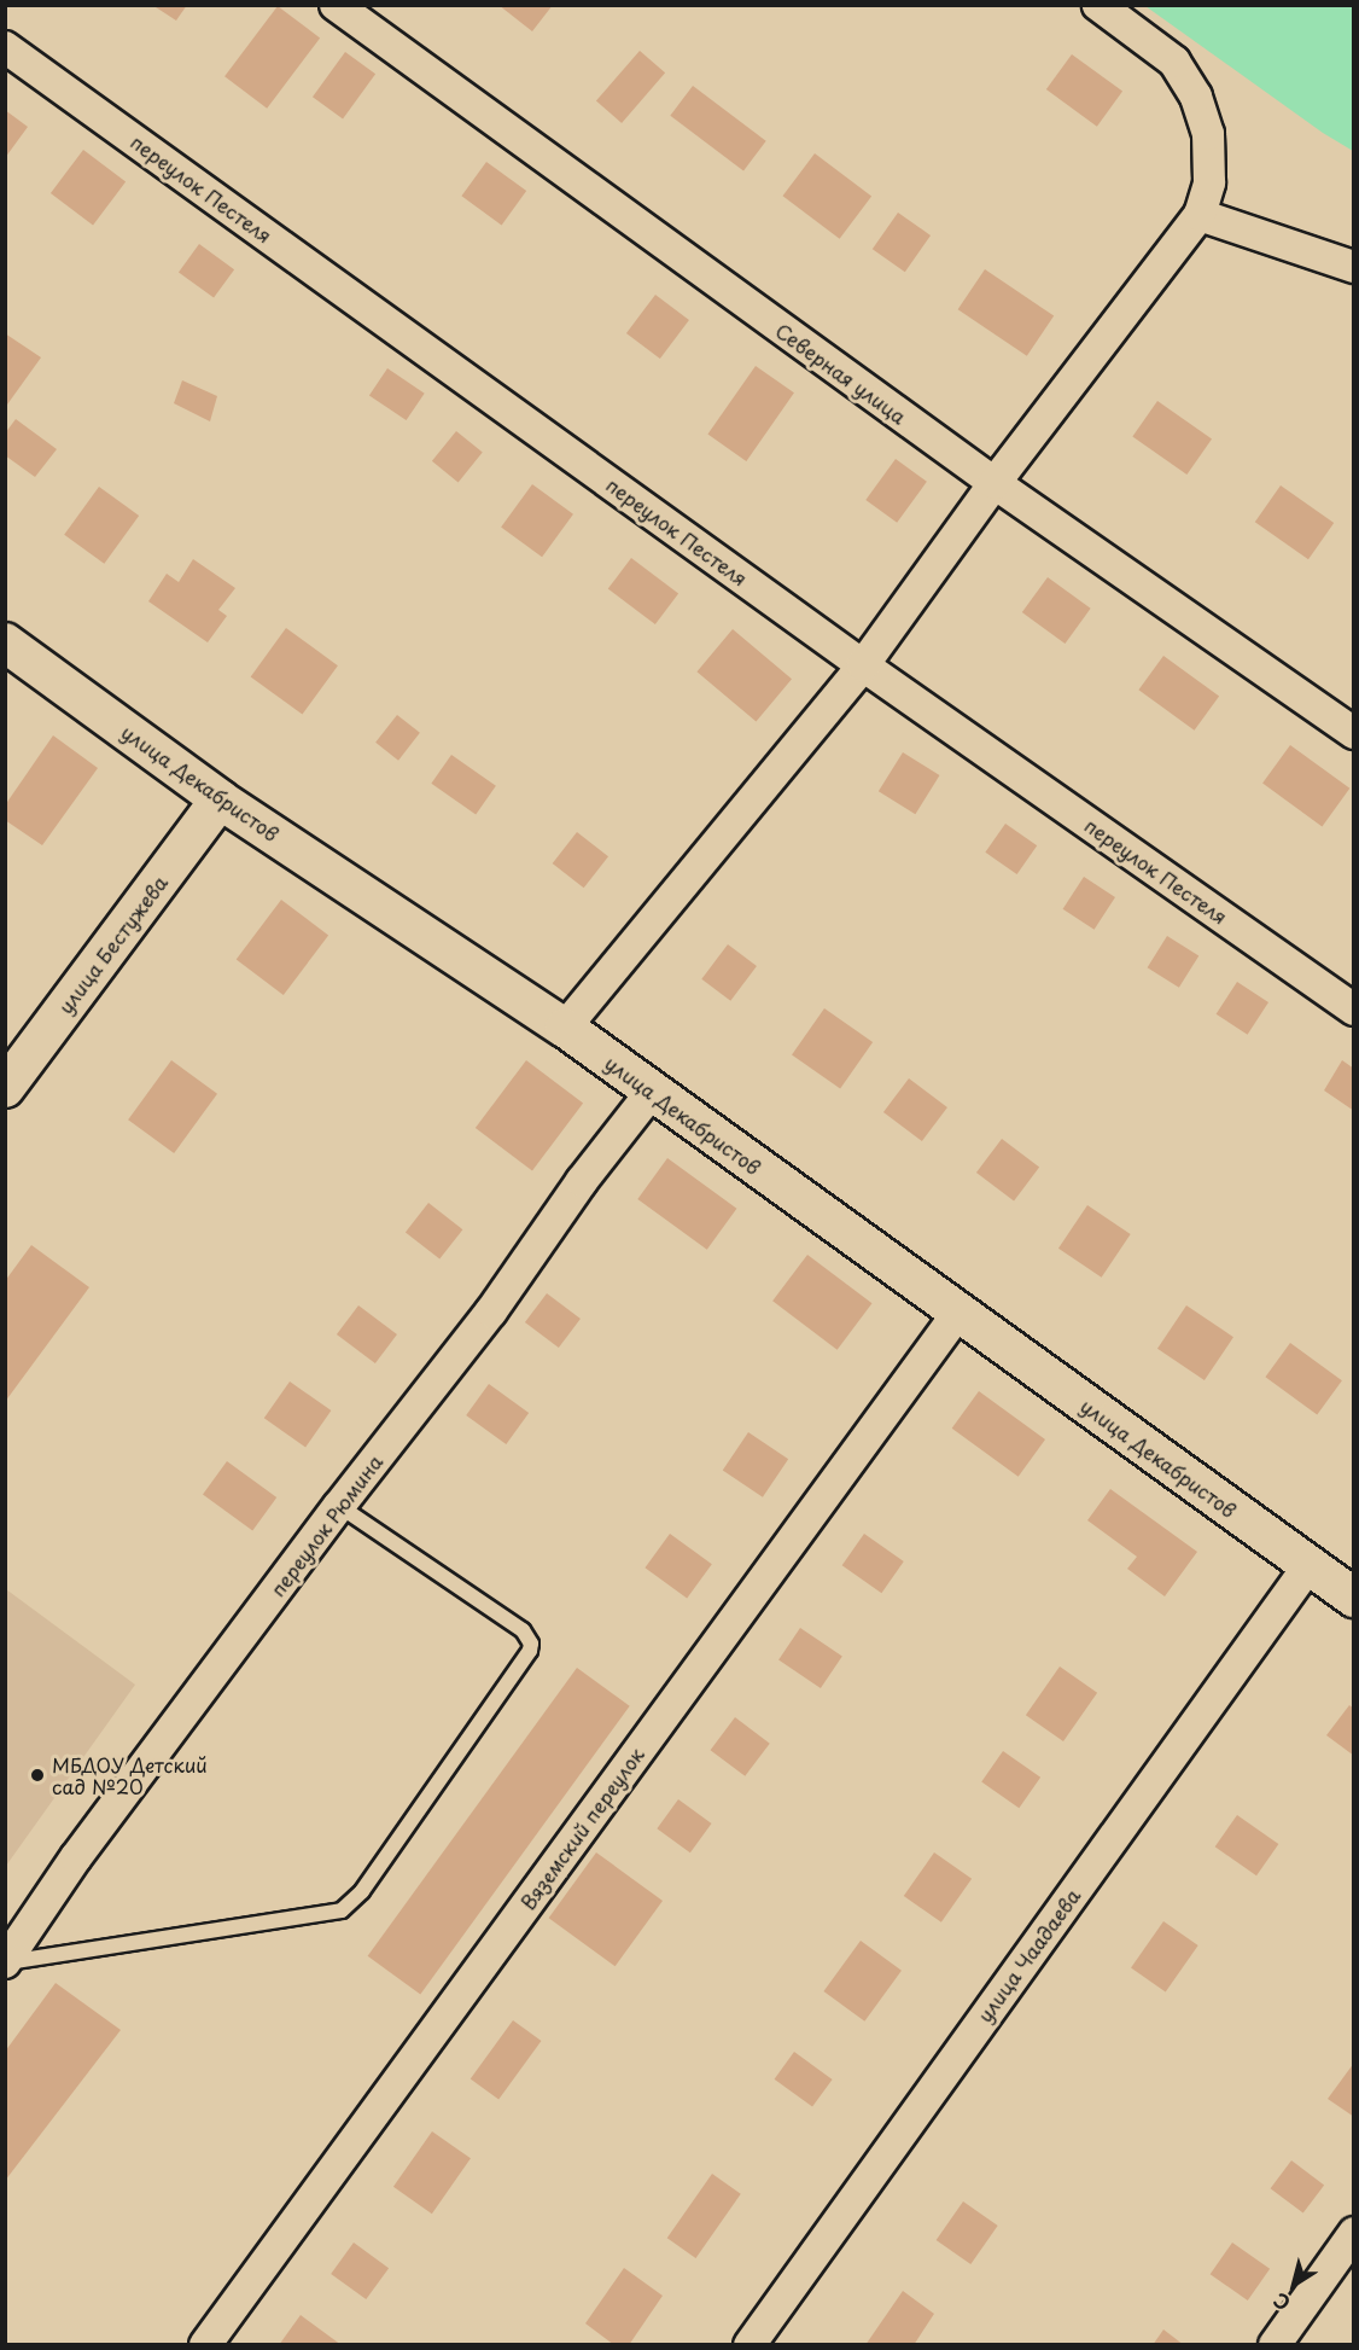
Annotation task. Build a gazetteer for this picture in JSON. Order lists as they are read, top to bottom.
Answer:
{
  "streets": {
    "street": [
      "переулок Пестеля",
      "Северная улица",
      "улица Декабристов",
      "улица Бестужева",
      "переулок Рюмина",
      "Вяземский переулок",
      "улица Чаадаева"
    ]
  },
  "crossings": [
    ["улица Декабристов", "улица Бестужева"],
    ["улица Декабристов", "переулок Рюмина"],
    ["улица Декабристов", "Вяземский переулок"],
    ["улица Декабристов", "улица Чаадаева"]
  ],
  "places": ["МБДОУ Детский сад №20"],
  "north": "bottom left"
}
